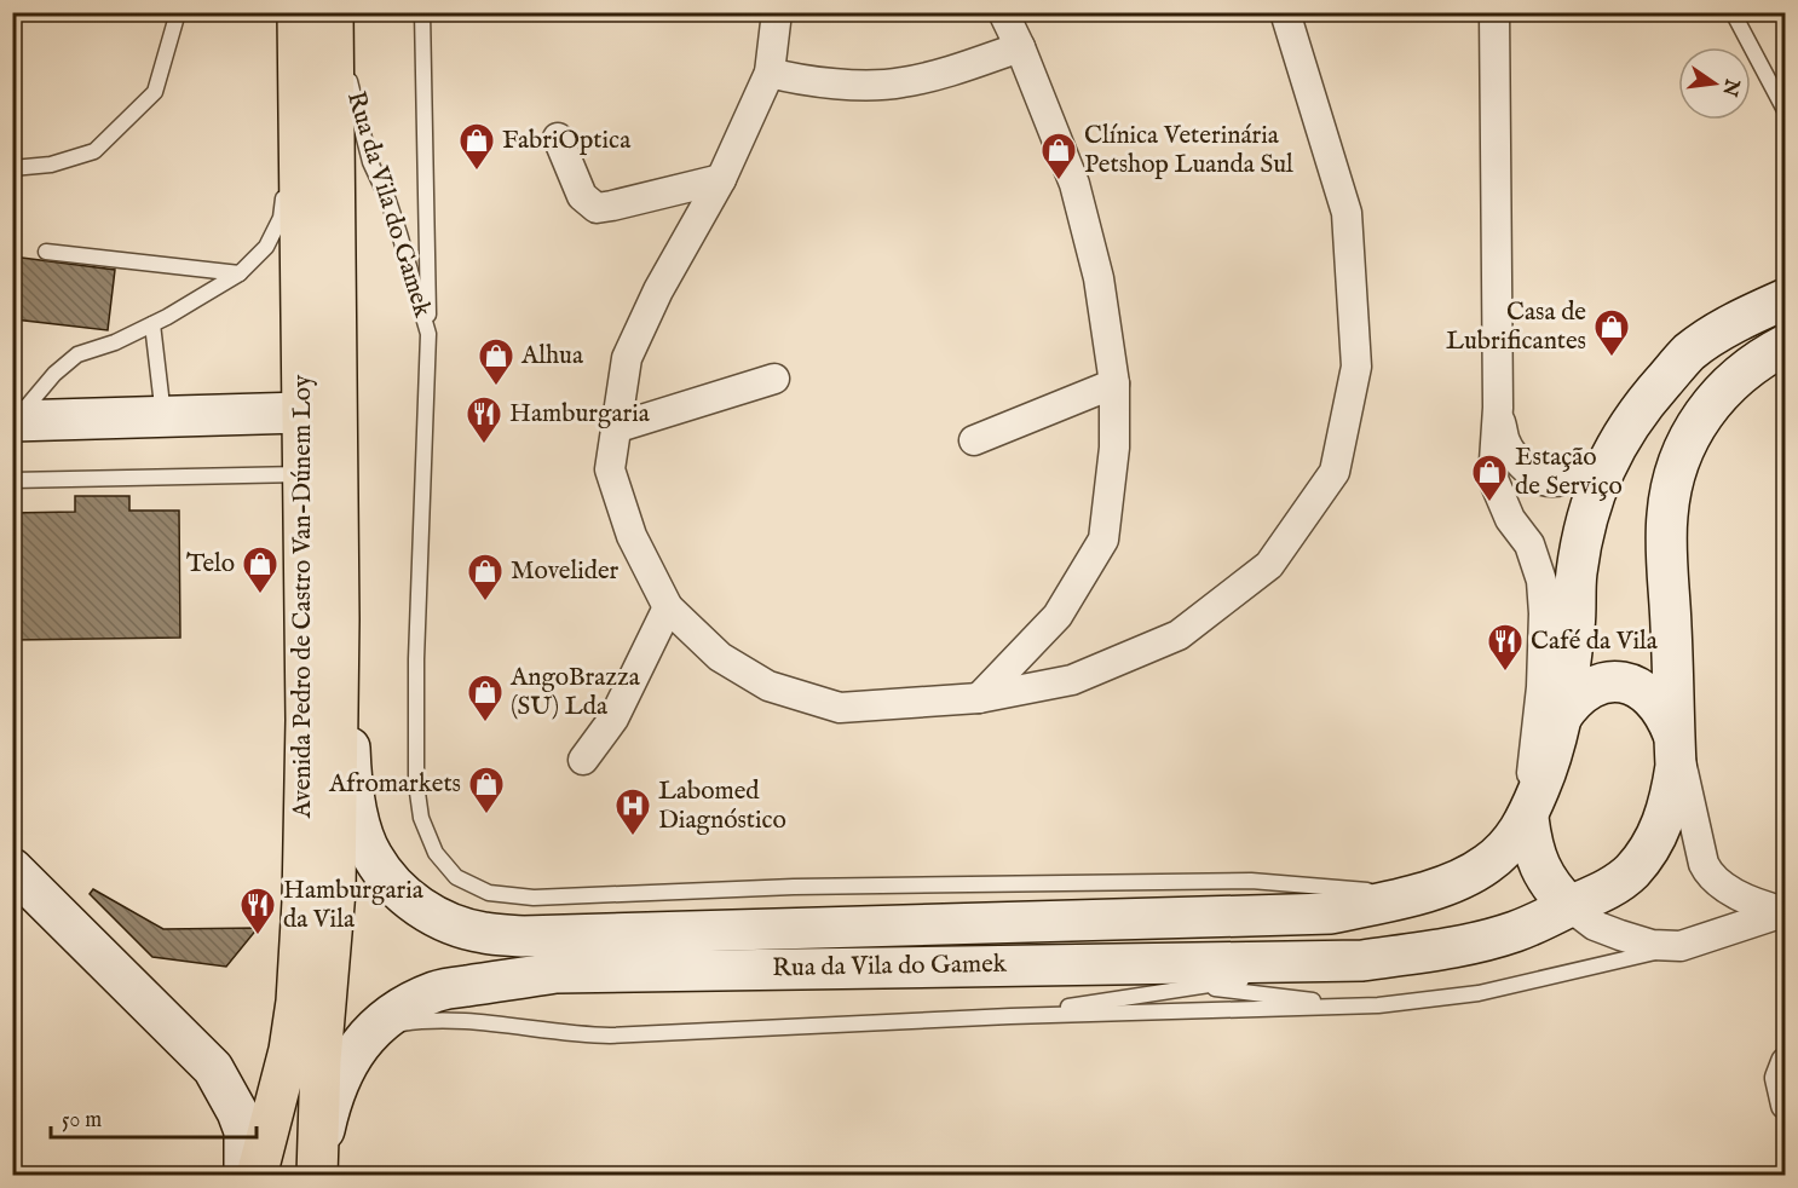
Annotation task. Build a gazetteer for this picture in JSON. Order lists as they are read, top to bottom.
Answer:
{
  "streets": {
    "highway": ["Avenida Pedro de Castro Van-Dúnem Loy"],
    "main road": ["Rua da Vila do Gamek"]
  },
  "crossings": [
    ["Rua da Vila do Gamek", "Avenida Pedro de Castro Van-Dúnem Loy"]
  ],
  "places": {
    "shop": [
      "FabriOptica",
      "Clínica Veterinária Petshop Luanda Sul",
      "Casa de Lubrificantes",
      "Alhua",
      "Estação de Serviço",
      "Telo",
      "Movelider",
      "AngoBrazza (SU) Lda",
      "Afromarkets"
    ],
    "restaurant": ["Hamburgaria", "Café da Vila", "Hamburgaria da Vila"],
    "hospital": ["Labomed Diagnóstico"]
  },
  "scale_bar": "50 m",
  "north": "right"
}
